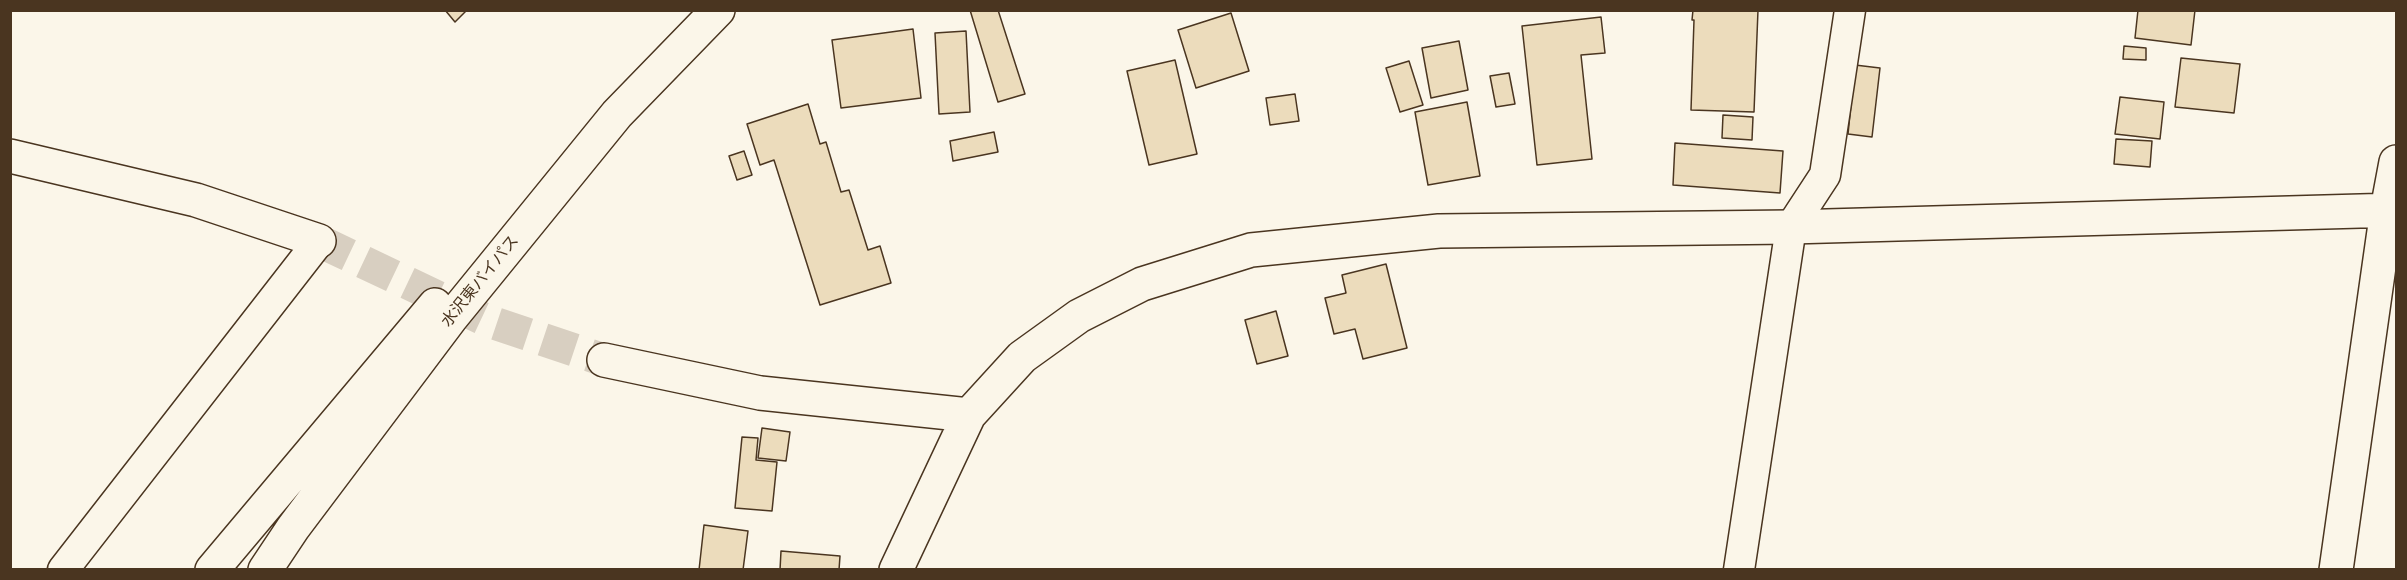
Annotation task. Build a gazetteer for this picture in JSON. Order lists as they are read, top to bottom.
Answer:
{
  "streets": {
    "main road": ["水沢東バイパス"]
  }
}
